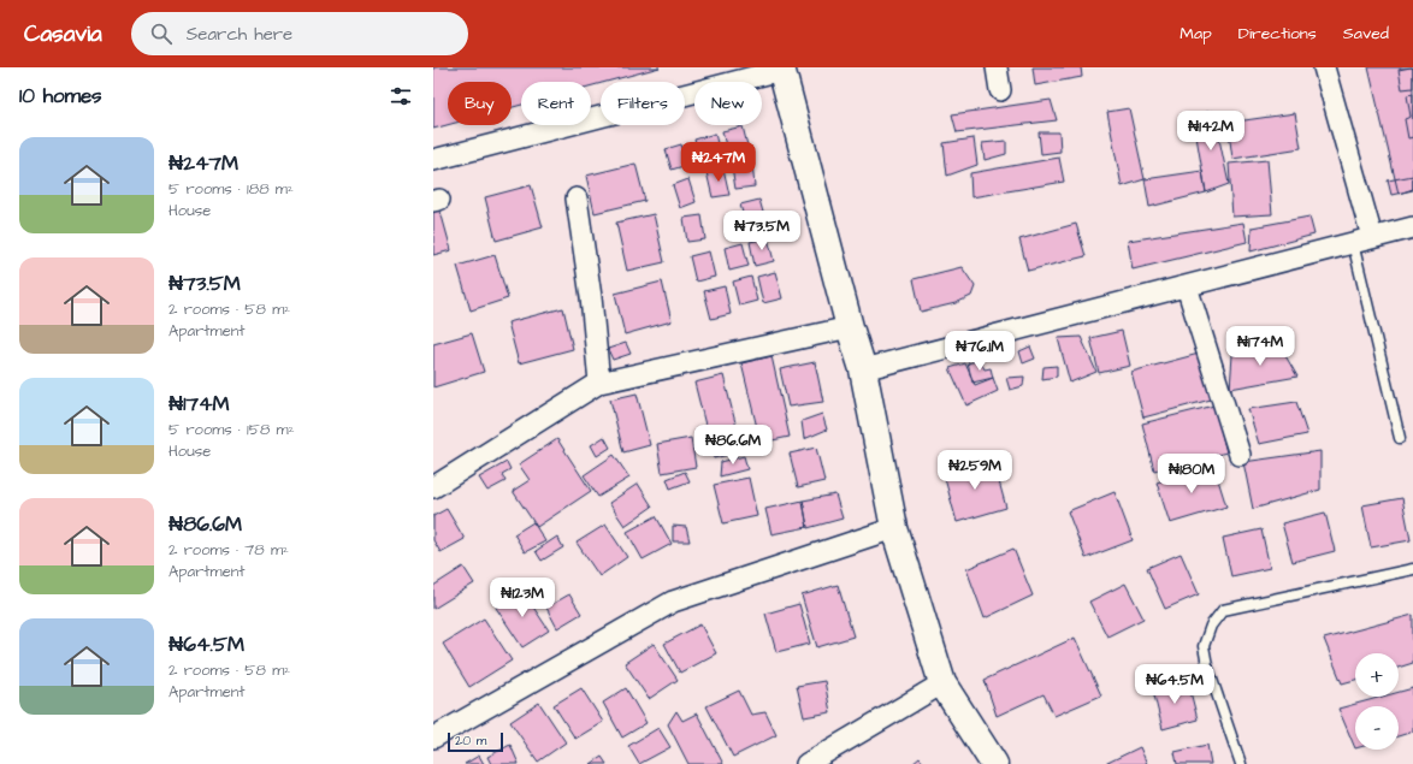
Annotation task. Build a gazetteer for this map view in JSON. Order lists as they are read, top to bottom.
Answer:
{
  "scale_bar": "20 m",
  "page": {
    "header": "Casavia",
    "search": "Search here",
    "nav": ["Map", "Directions", "Saved"],
    "heading": "10 homes",
    "chip": [
      "Buy",
      "Rent",
      "Filters",
      "New"
    ],
    "price": [
      "₦142M",
      "₦247M",
      "₦73.5M",
      "₦174M",
      "₦76.1M",
      "₦86.6M",
      "₦259M",
      "₦180M",
      "₦123M",
      "₦64.5M"
    ],
    "list": [
      {
        "name": "₦247M",
        "note": "5 rooms · 188 m² · House"
      },
      {
        "name": "₦73.5M",
        "note": "2 rooms · 58 m² · Apartment"
      },
      {
        "name": "₦174M",
        "note": "5 rooms · 158 m² · House"
      },
      {
        "name": "₦86.6M",
        "note": "2 rooms · 78 m² · Apartment"
      },
      {
        "name": "₦64.5M",
        "note": "2 rooms · 58 m² · Apartment"
      }
    ],
    "map_buttons": ["+", "−"],
    "scale": "20 m"
  }
}
